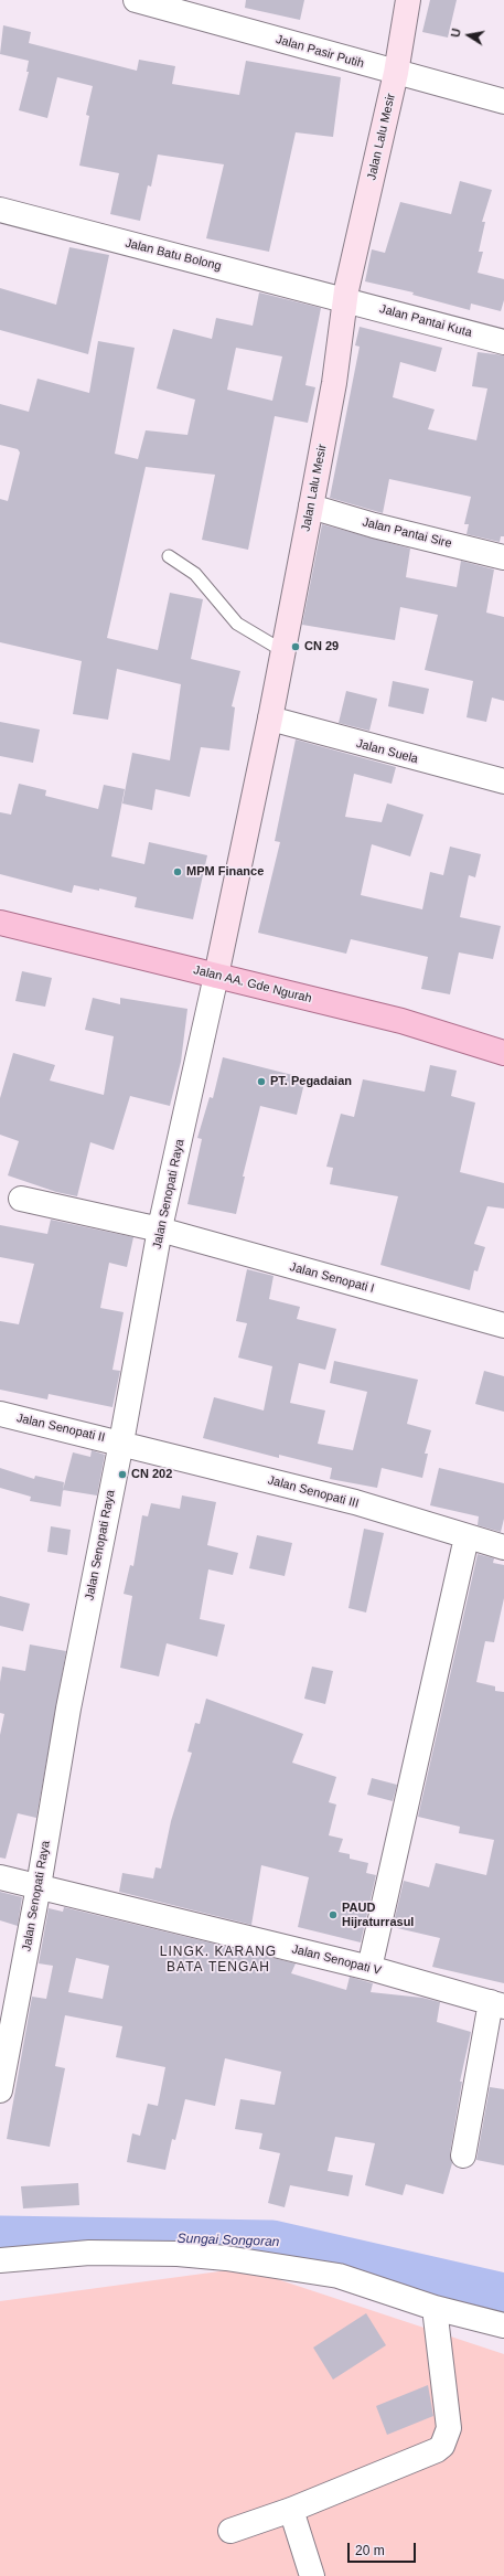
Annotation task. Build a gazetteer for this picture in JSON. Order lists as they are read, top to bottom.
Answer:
{
  "streets": {
    "main road": ["Jalan AA. Gde Ngurah"],
    "street": [
      "Jalan Pasir Putih",
      "Jalan Lalu Mesir",
      "Jalan Batu Bolong",
      "Jalan Pantai Kuta",
      "Jalan Pantai Sire",
      "Jalan Suela",
      "Jalan Senopati Raya",
      "Jalan Senopati I",
      "Jalan Senopati II",
      "Jalan Senopati III",
      "Jalan Senopati V"
    ]
  },
  "crossings": [
    ["Jalan Pasir Putih", "Jalan Lalu Mesir"],
    ["Jalan Lalu Mesir", "Jalan Batu Bolong"],
    ["Jalan Lalu Mesir", "Jalan Pantai Kuta"],
    ["Jalan Lalu Mesir", "Jalan Pantai Sire"],
    ["Jalan Lalu Mesir", "Jalan Suela"],
    ["Jalan Lalu Mesir", "Jalan AA. Gde Ngurah"],
    ["Jalan Lalu Mesir", "Jalan Senopati Raya"],
    ["Jalan Batu Bolong", "Jalan Pantai Kuta"],
    ["Jalan AA. Gde Ngurah", "Jalan Senopati Raya"],
    ["Jalan Senopati Raya", "Jalan Senopati I"],
    ["Jalan Senopati Raya", "Jalan Senopati II"],
    ["Jalan Senopati Raya", "Jalan Senopati III"],
    ["Jalan Senopati Raya", "Jalan Senopati V"],
    ["Jalan Senopati II", "Jalan Senopati III"]
  ],
  "districts": ["LINGK. KARANG BATA TENGAH"],
  "water": ["Sungai Songoran"],
  "places": [
    "CN 29",
    "MPM Finance",
    "PT. Pegadaian",
    "CN 202",
    "PAUD Hijraturrasul"
  ],
  "scale_bar": "20 m",
  "north": "left"
}
